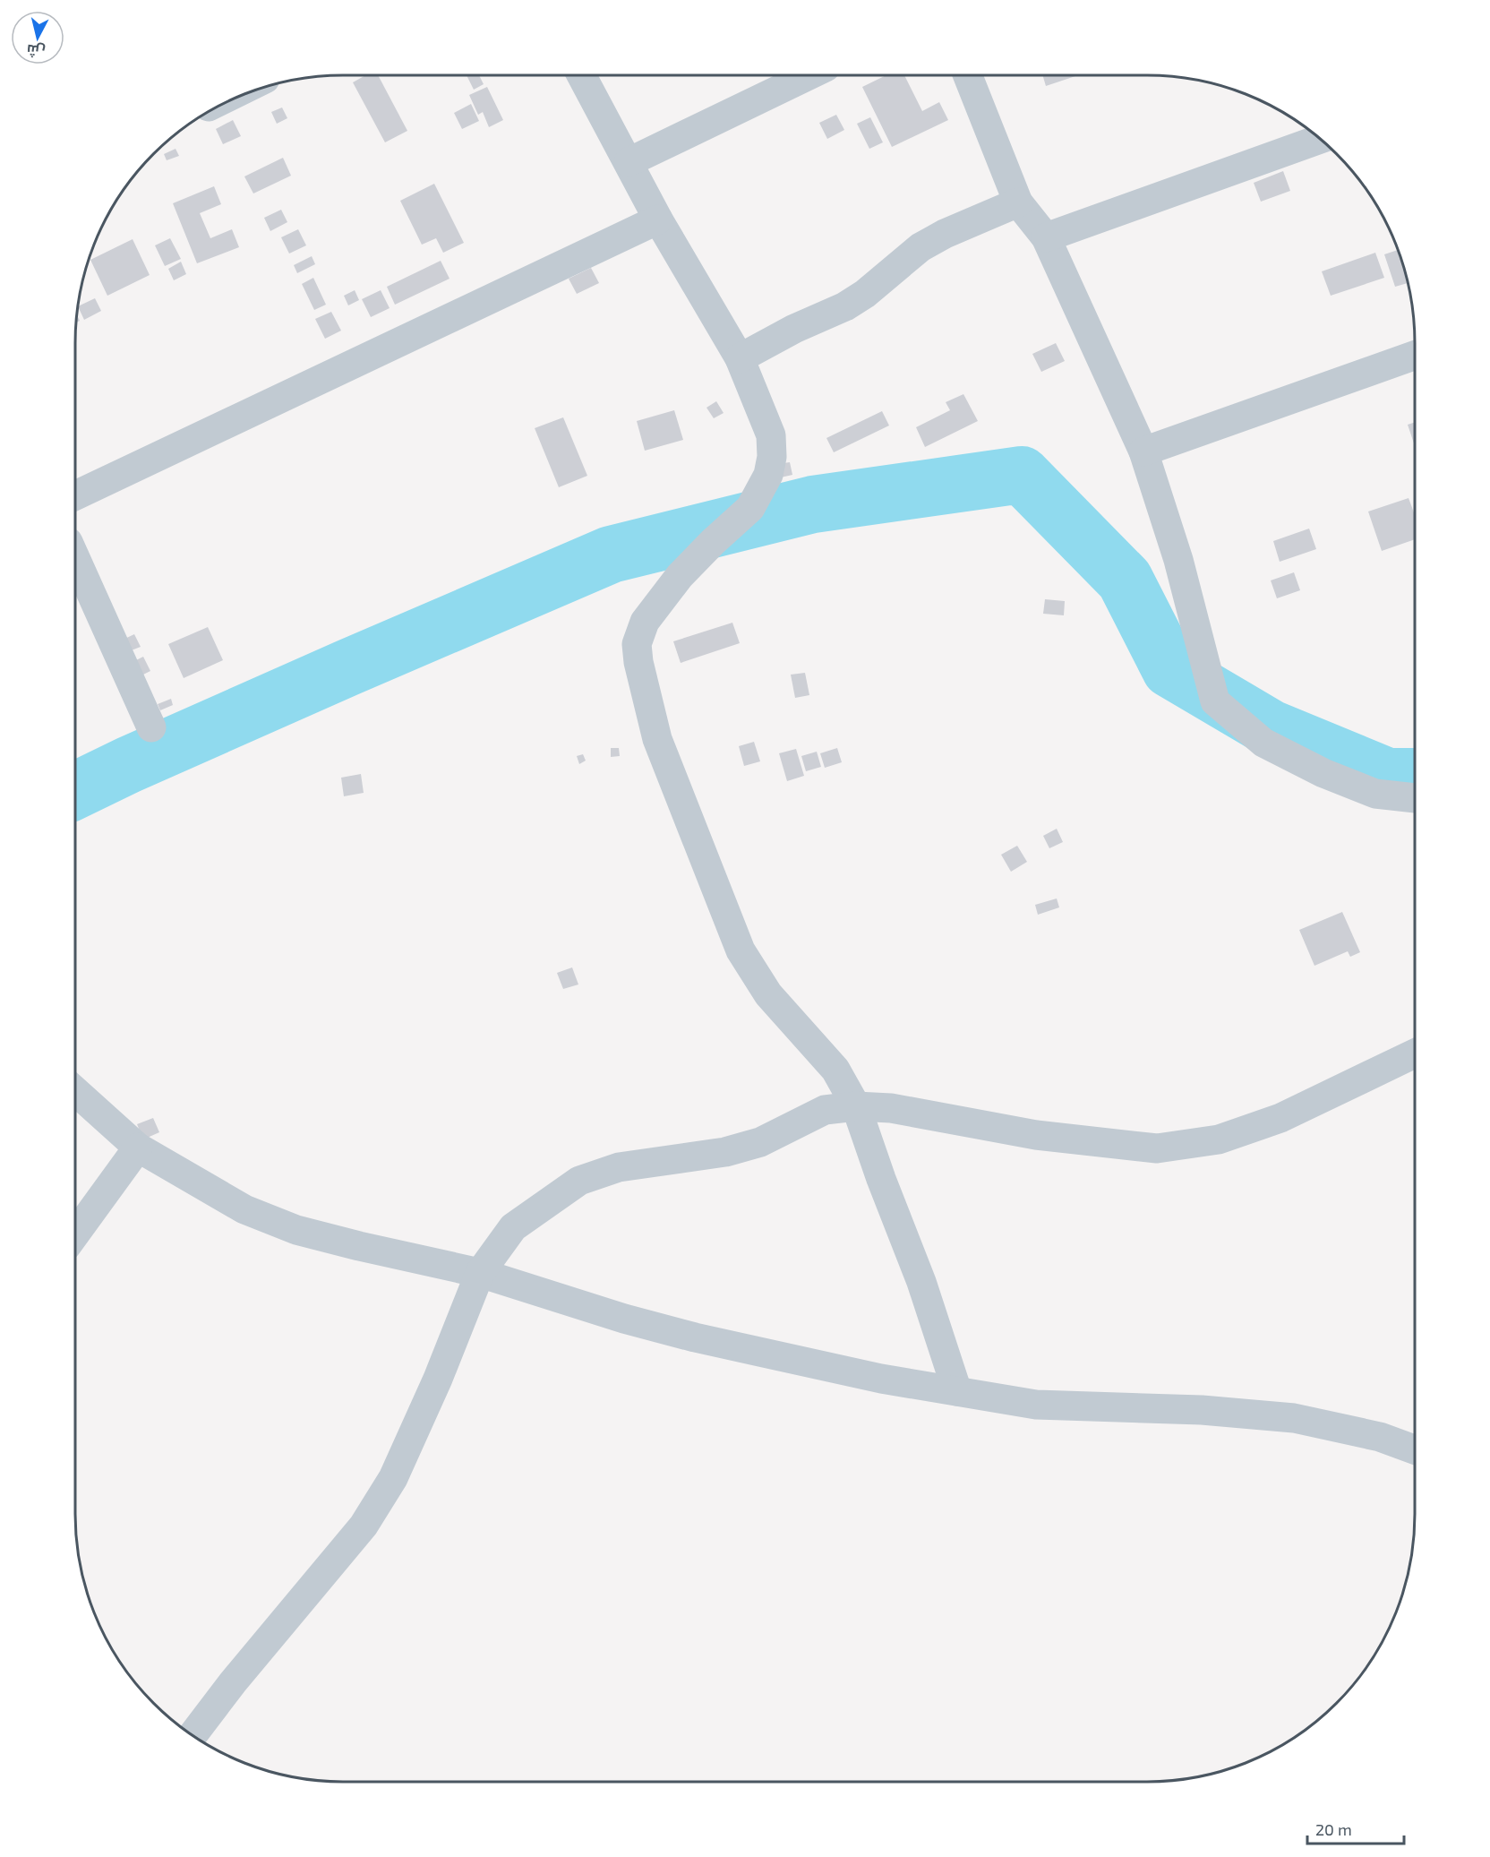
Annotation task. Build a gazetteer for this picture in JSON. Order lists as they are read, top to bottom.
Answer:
{
  "scale_bar": "20 m",
  "north": "bottom"
}
